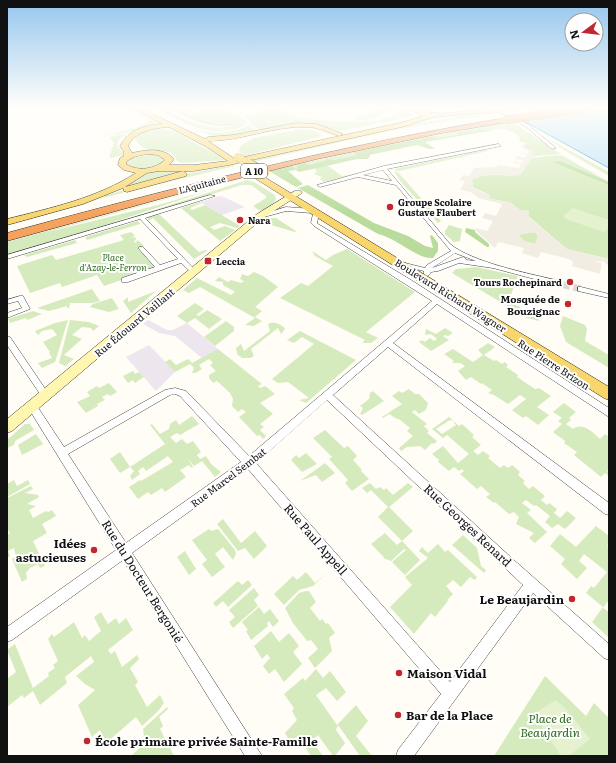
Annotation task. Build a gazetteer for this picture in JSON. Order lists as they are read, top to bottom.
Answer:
{
  "streets": {
    "highway": ["A 10", "L'Aquitaine"],
    "main road": ["Boulevard Richard Wagner", "Rue Édouard Vaillant"],
    "street": [
      "Rue Pierre Brizon",
      "Rue Marcel Sembat",
      "Rue Georges Renard",
      "Rue Paul Appell",
      "Rue du Docteur Bergonié"
    ]
  },
  "crossings": [
    ["Boulevard Richard Wagner", "Rue Édouard Vaillant"],
    ["Boulevard Richard Wagner", "Rue Pierre Brizon"],
    ["Rue Édouard Vaillant", "Rue Pierre Brizon"],
    ["Rue Édouard Vaillant", "Rue du Docteur Bergonié"],
    ["Rue Pierre Brizon", "Rue Marcel Sembat"],
    ["Rue Marcel Sembat", "Rue Georges Renard"],
    ["Rue Marcel Sembat", "Rue Paul Appell"],
    ["Rue Marcel Sembat", "Rue du Docteur Bergonié"],
    ["Rue Paul Appell", "Rue du Docteur Bergonié"]
  ],
  "parks": ["Place d'Azay-le-Ferron", "Place de Beaujardin"],
  "places": {
    "other": [
      "Groupe Scolaire Gustave Flaubert",
      "Nara",
      "Tours Rochepinard",
      "Mosquée de Bouzignac",
      "Idées astucieuses",
      "Le Beaujardin",
      "Maison Vidal",
      "Bar de la Place",
      "École primaire privée Sainte-Famille"
    ],
    "transit": ["Leccia"]
  },
  "north": "left"
}
